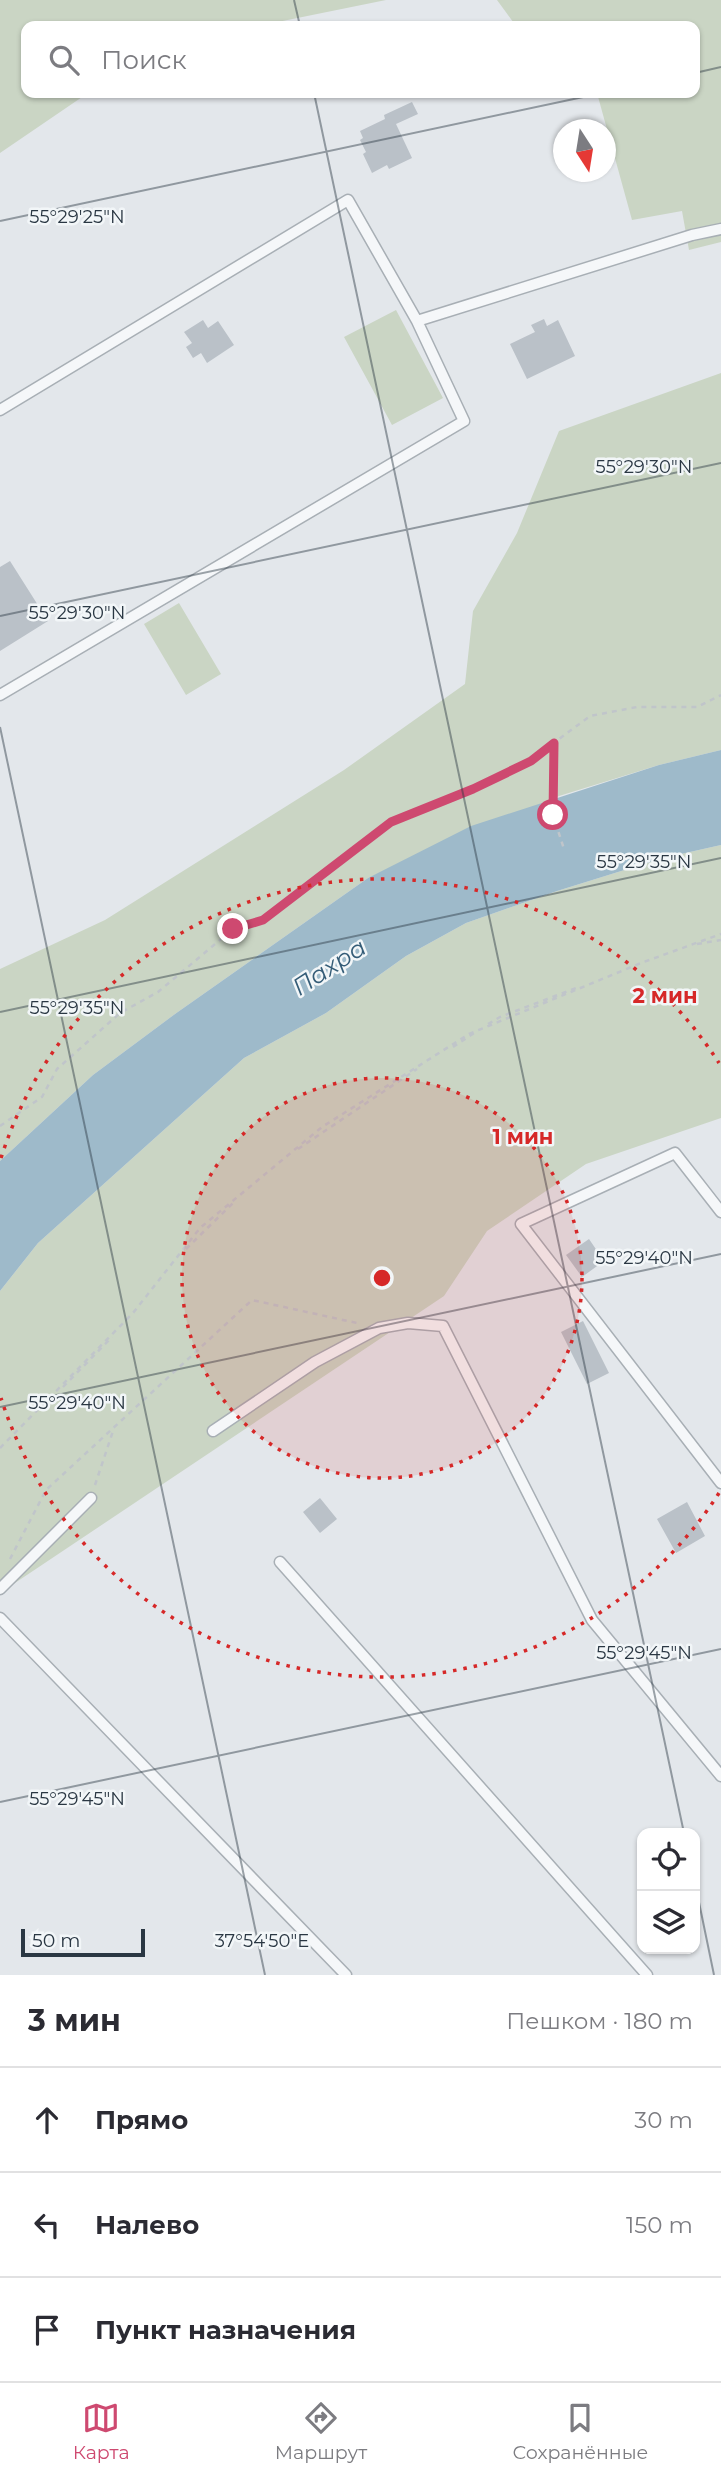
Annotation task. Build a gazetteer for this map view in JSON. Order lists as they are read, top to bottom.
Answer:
{
  "water": ["Пахра"],
  "scale_bar": "50 m",
  "north": "bottom",
  "page": {
    "search": "Поиск",
    "scale": "50 m",
    "heading": ["3 мин", "Пешком · 180 m"],
    "list": [
      ["Прямо", "30 m"],
      ["Налево", "150 m"],
      "Пункт назначения"
    ],
    "nav": ["Карта", "Маршрут", "Сохранённые"]
  },
  "coordinates": [
    "55°29'25\"N",
    "55°29'30\"N",
    "55°29'35\"N",
    "55°29'40\"N",
    "55°29'45\"N",
    "37°54'50\"E"
  ],
  "rings": ["2 мин", "1 мин"]
}
